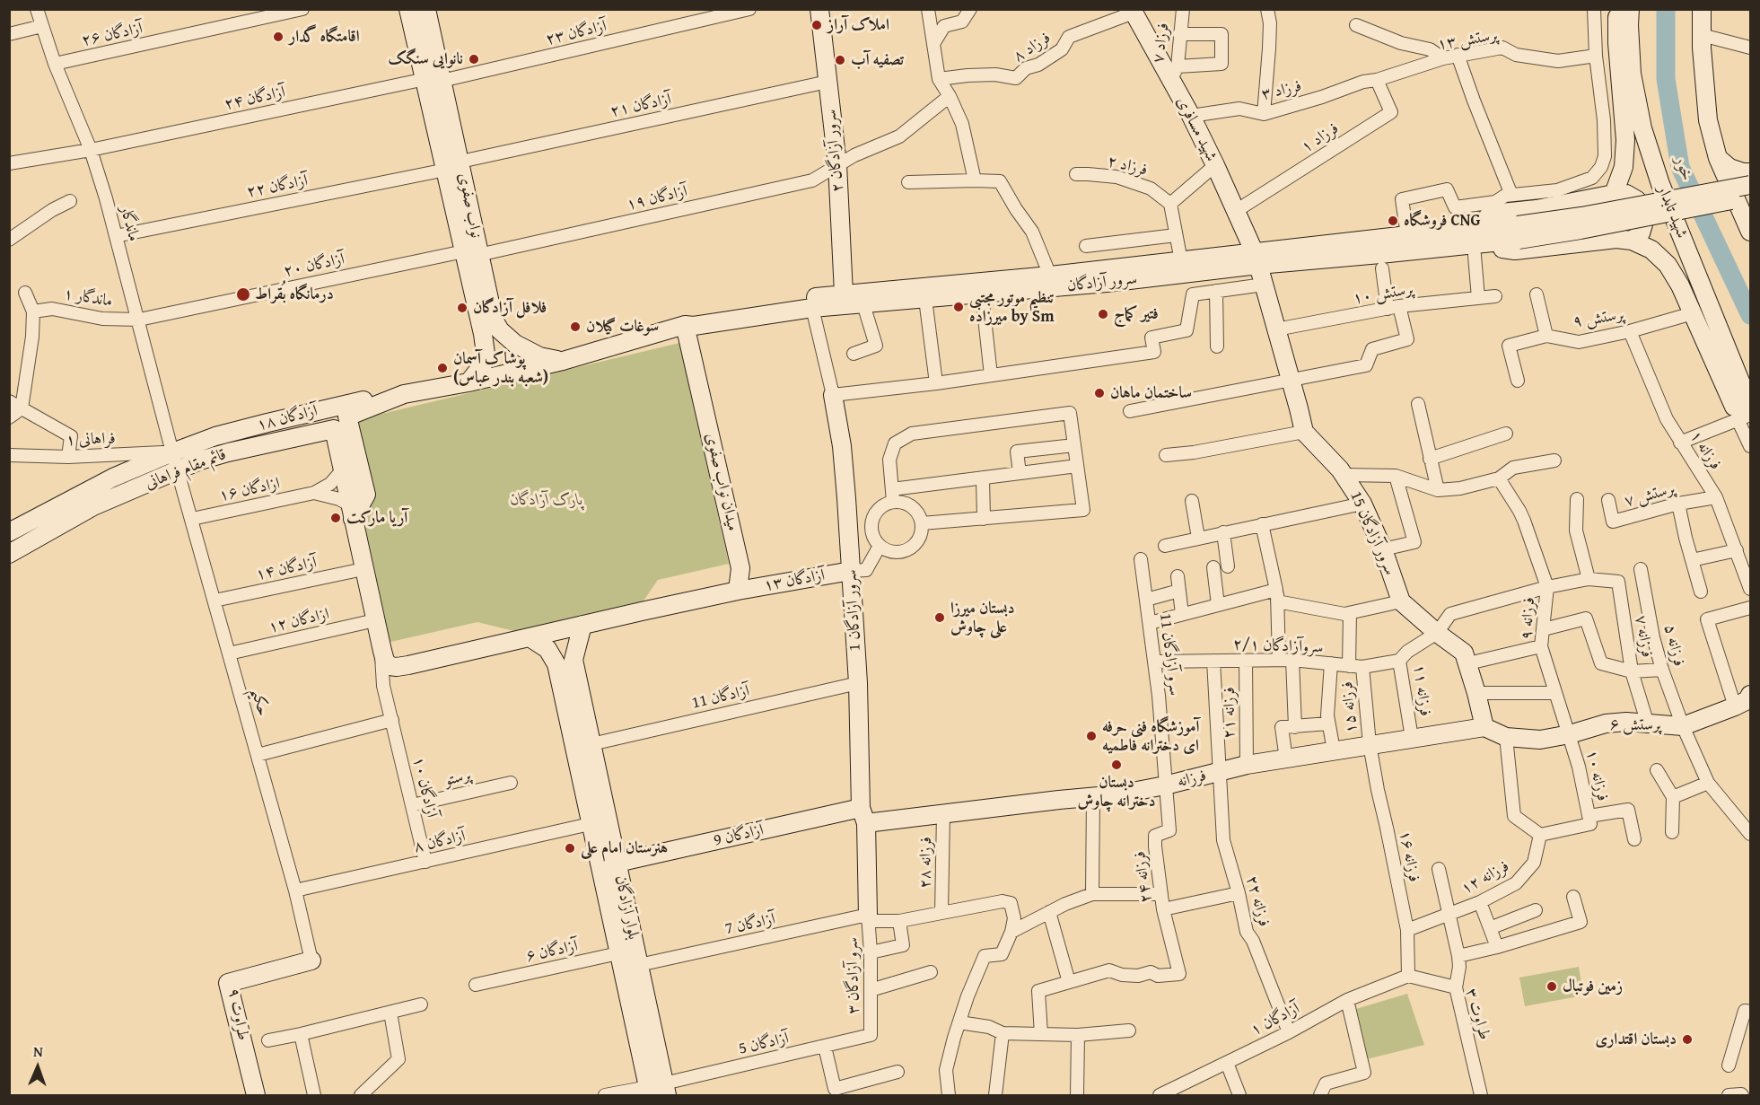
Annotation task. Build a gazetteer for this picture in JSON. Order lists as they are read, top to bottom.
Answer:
{
  "streets": {
    "main road": [
      "شهید مسافری",
      "سرور آزادگان ۲",
      "نواب صفوی",
      "شهید تابدار",
      "سرور آزادگان",
      "آزادگان ۱۸",
      "قائم مقام فراهانی",
      "میدان نواب صفوی",
      "سرور آزادگان 15",
      "آزادگان ۱۳",
      "سرور آزادگان 1",
      "پرستش ۶",
      "فرزانه",
      "آزادگان 9",
      "بلوار آزادگان",
      "طراوت ۹"
    ],
    "street": [
      "آزادگان ۲۳",
      "آزادگان ۲۶",
      "پرستش ۱۳",
      "فرزاد ۷",
      "فرزاد ۸",
      "فرزاد ۳",
      "آزادگان ۲۴",
      "آزادگان ۲۱",
      "فرزاد ۱",
      "فرزاد ۲",
      "آزادگان ۲۲",
      "آزادگان ۱۹",
      "ماندگار",
      "آزادگان ۲۰",
      "پرستش ۱۰",
      "ماندگار ۱",
      "پرستش ۹",
      "فراهانی ۱",
      "فرزانه ۱",
      "ازادگان ۱۶",
      "پرستش ۷",
      "آزادگان ۱۴",
      "فرزانه ۹",
      "ازادگان ۱۲",
      "فرزانه ۷",
      "فرزانه ۵",
      "۲/۱ سروآزادگان",
      "سرو آزادگان 11",
      "فرزانه ۱۱",
      "آزادگان 11",
      "حکیم",
      "فرزانه ۱۵",
      "فرزانه ۲۱",
      "فرزانه ۱۰",
      "پرستو",
      "آزادگان ۱۰",
      "آزادگان ۸",
      "فرزانه ۱۶",
      "فرزانه ۲۸",
      "فرزانه ۲۴",
      "فرزانه ۱۲",
      "فرزانه ۲۲",
      "آزادگان 7",
      "آزادگان ۶",
      "سرو آزادگان ۳",
      "طراوت ۳",
      "آزادگان ۱",
      "آزادگان 5"
    ]
  },
  "crossings": [
    ["آزادگان ۲۳", "آزادگان ۲۴"],
    ["آزادگان ۲۳", "نواب صفوی"],
    ["آزادگان ۲۶", "ماندگار"],
    ["پرستش ۱۳", "فرزاد ۳"],
    ["پرستش ۱۳", "فرزاد ۱"],
    ["فرزاد ۷", "شهید مسافری"],
    ["فرزاد ۸", "شهید مسافری"],
    ["فرزاد ۳", "شهید مسافری"],
    ["فرزاد ۳", "فرزاد ۱"],
    ["آزادگان ۲۴", "نواب صفوی"],
    ["آزادگان ۲۴", "ماندگار"],
    ["آزادگان ۲۱", "سرور آزادگان ۲"],
    ["آزادگان ۲۱", "آزادگان ۲۲"],
    ["آزادگان ۲۱", "نواب صفوی"],
    ["شهید مسافری", "فرزاد ۱"],
    ["شهید مسافری", "سرور آزادگان"],
    ["شهید مسافری", "سرور آزادگان 15"],
    ["سرور آزادگان ۲", "آزادگان ۱۹"],
    ["سرور آزادگان ۲", "سرور آزادگان"],
    ["آزادگان ۲۲", "نواب صفوی"],
    ["آزادگان ۲۲", "ماندگار"],
    ["آزادگان ۱۹", "نواب صفوی"],
    ["آزادگان ۱۹", "آزادگان ۲۰"],
    ["نواب صفوی", "آزادگان ۲۰"],
    ["ماندگار", "آزادگان ۲۰"],
    ["ماندگار", "ماندگار ۱"],
    ["ماندگار", "آزادگان ۱۸"],
    ["ماندگار", "فراهانی ۱"],
    ["ماندگار", "قائم مقام فراهانی"],
    ["ماندگار", "حکیم"],
    ["آزادگان ۲۰", "ماندگار ۱"],
    ["سرور آزادگان", "میدان نواب صفوی"],
    ["سرور آزادگان", "سرور آزادگان 15"],
    ["سرور آزادگان", "سرور آزادگان 1"],
    ["پرستش ۱۰", "سرور آزادگان 15"],
    ["پرستش ۹", "فرزانه ۱"],
    ["آزادگان ۱۸", "فراهانی ۱"],
    ["آزادگان ۱۸", "قائم مقام فراهانی"],
    ["آزادگان ۱۸", "حکیم"],
    ["فراهانی ۱", "قائم مقام فراهانی"],
    ["فراهانی ۱", "حکیم"],
    ["فرزانه ۱", "پرستش ۷"],
    ["قائم مقام فراهانی", "ازادگان ۱۶"],
    ["قائم مقام فراهانی", "حکیم"],
    ["میدان نواب صفوی", "آزادگان ۱۳"],
    ["ازادگان ۱۶", "حکیم"],
    ["سرور آزادگان 15", "فرزانه ۱۱"],
    ["سرور آزادگان 15", "پرستش ۶"],
    ["سرور آزادگان 15", "فرزانه"],
    ["آزادگان ۱۴", "حکیم"],
    ["آزادگان ۱۳", "سرور آزادگان 1"],
    ["سرور آزادگان 1", "آزادگان 11"],
    ["سرور آزادگان 1", "فرزانه"],
    ["سرور آزادگان 1", "آزادگان 9"],
    ["سرور آزادگان 1", "آزادگان 7"],
    ["سرور آزادگان 1", "سرو آزادگان ۳"],
    ["فرزانه ۹", "فرزانه ۱۱"],
    ["فرزانه ۹", "پرستش ۶"],
    ["فرزانه ۹", "فرزانه ۱۰"],
    ["ازادگان ۱۲", "حکیم"],
    ["فرزانه ۷", "فرزانه ۱۱"],
    ["فرزانه ۷", "پرستش ۶"],
    ["فرزانه ۵", "پرستش ۶"],
    ["۲/۱ سروآزادگان", "سرو آزادگان 11"],
    ["۲/۱ سروآزادگان", "فرزانه ۱۱"],
    ["۲/۱ سروآزادگان", "فرزانه ۱۵"],
    ["۲/۱ سروآزادگان", "فرزانه ۲۱"],
    ["۲/۱ سروآزادگان", "فرزانه ۲۲"],
    ["سرو آزادگان 11", "فرزانه"],
    ["سرو آزادگان 11", "فرزانه ۲۴"],
    ["فرزانه ۱۱", "فرزانه"],
    ["آزادگان 11", "بلوار آزادگان"],
    ["حکیم", "آزادگان ۸"],
    ["حکیم", "طراوت ۹"],
    ["فرزانه ۱۵", "فرزانه"],
    ["فرزانه ۱۵", "فرزانه ۱۶"],
    ["فرزانه ۲۱", "فرزانه"],
    ["پرستش ۶", "فرزانه ۱۰"],
    ["پرستش ۶", "فرزانه"],
    ["پرستو", "آزادگان ۱۰"],
    ["فرزانه", "آزادگان 9"],
    ["فرزانه", "فرزانه ۱۶"],
    ["فرزانه", "فرزانه ۲۸"],
    ["فرزانه", "فرزانه ۲۴"],
    ["فرزانه", "فرزانه ۲۲"],
    ["آزادگان ۱۰", "آزادگان ۸"],
    ["آزادگان 9", "بلوار آزادگان"],
    ["آزادگان ۸", "بلوار آزادگان"],
    ["فرزانه ۱۶", "فرزانه ۱۲"],
    ["فرزانه ۱۶", "طراوت ۳"],
    ["فرزانه ۱۶", "آزادگان ۱"],
    ["فرزانه ۲۸", "آزادگان 7"],
    ["فرزانه ۲۲", "آزادگان ۱"],
    ["بلوار آزادگان", "آزادگان 7"],
    ["بلوار آزادگان", "آزادگان ۶"],
    ["بلوار آزادگان", "آزادگان 5"],
    ["آزادگان 7", "آزادگان ۶"],
    ["آزادگان 7", "سرو آزادگان ۳"],
    ["سرو آزادگان ۳", "آزادگان 5"],
    ["طراوت ۳", "آزادگان ۱"]
  ],
  "water": ["خور"],
  "parks": ["پارک آزادگان"],
  "places": [
    "املاک آراز",
    "اقامتگاه گدار",
    "نانوایی سنگک",
    "تصفیه آب",
    "فروشگاه CNG",
    "درمانگاه بُقراط",
    "تنظیم موتور مجتبی میرزاده by Sm",
    "فلافل آزادگان",
    "فتیر کماج",
    "سوغات گیلان",
    "پوشاک آسمان (شعبه بندر عباس)",
    "ساختمان ماهان",
    "آریا مارکت",
    "دبستان میرزا علی چاوش",
    "آموزشگاه فنی حرفه ای دخترانه فاطمیه",
    "دبستان دخترانه چاوش",
    "هنرستان امام علی",
    "زمین فوتبال",
    "دبستان اقتداری"
  ],
  "north": "top"
}
